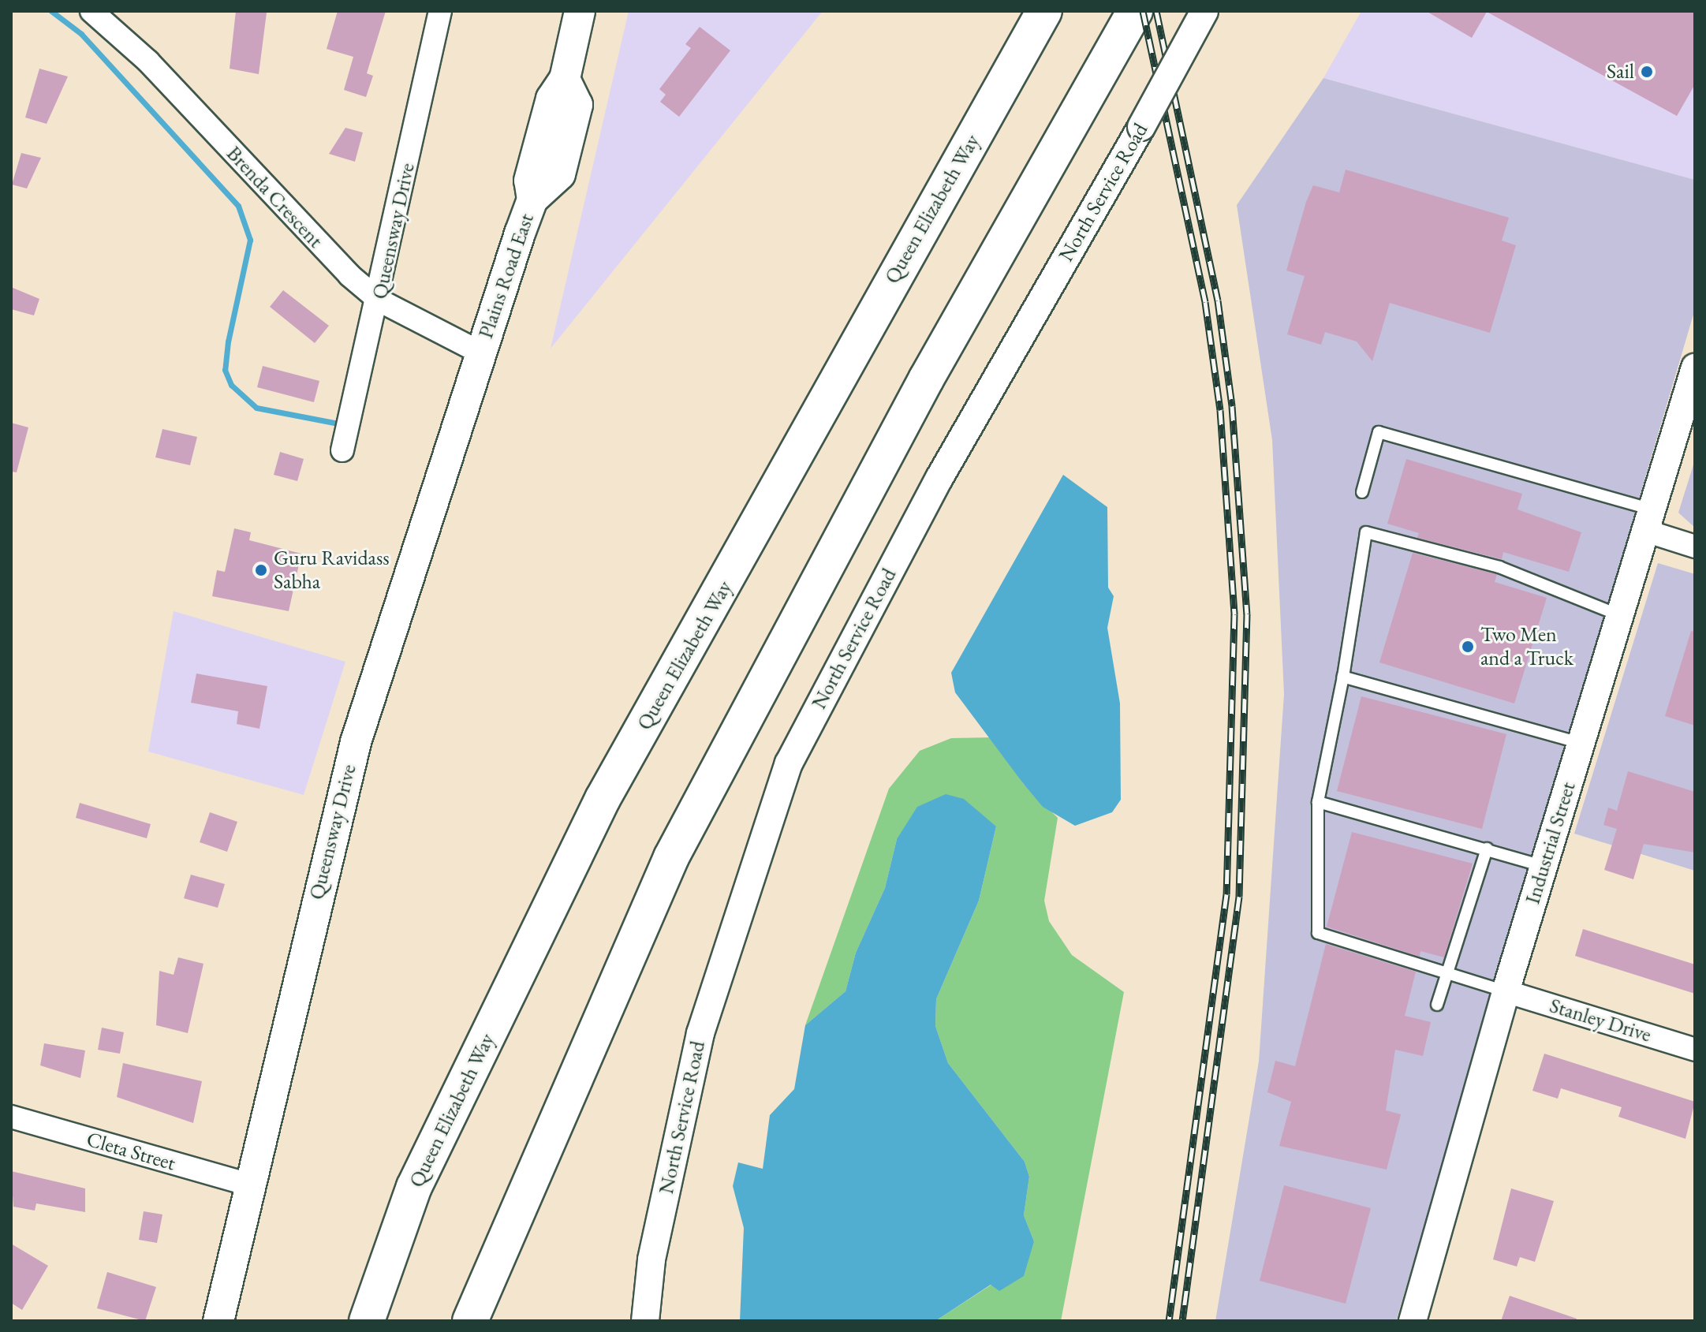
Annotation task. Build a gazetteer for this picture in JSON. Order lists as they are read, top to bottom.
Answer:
{
  "streets": {
    "highway": ["Queen Elizabeth Way"],
    "main road": ["Queensway Drive", "Plains Road East"],
    "street": [
      "North Service Road",
      "Brenda Crescent",
      "Industrial Street",
      "Stanley Drive",
      "Cleta Street"
    ]
  },
  "crossings": [
    ["Brenda Crescent", "Queensway Drive"],
    ["Brenda Crescent", "Plains Road East"],
    ["Queensway Drive", "Plains Road East"],
    ["Queensway Drive", "Cleta Street"],
    ["Industrial Street", "Stanley Drive"]
  ],
  "places": ["Sail", "Guru Ravidass Sabha", "Two Men and a Truck"]
}
